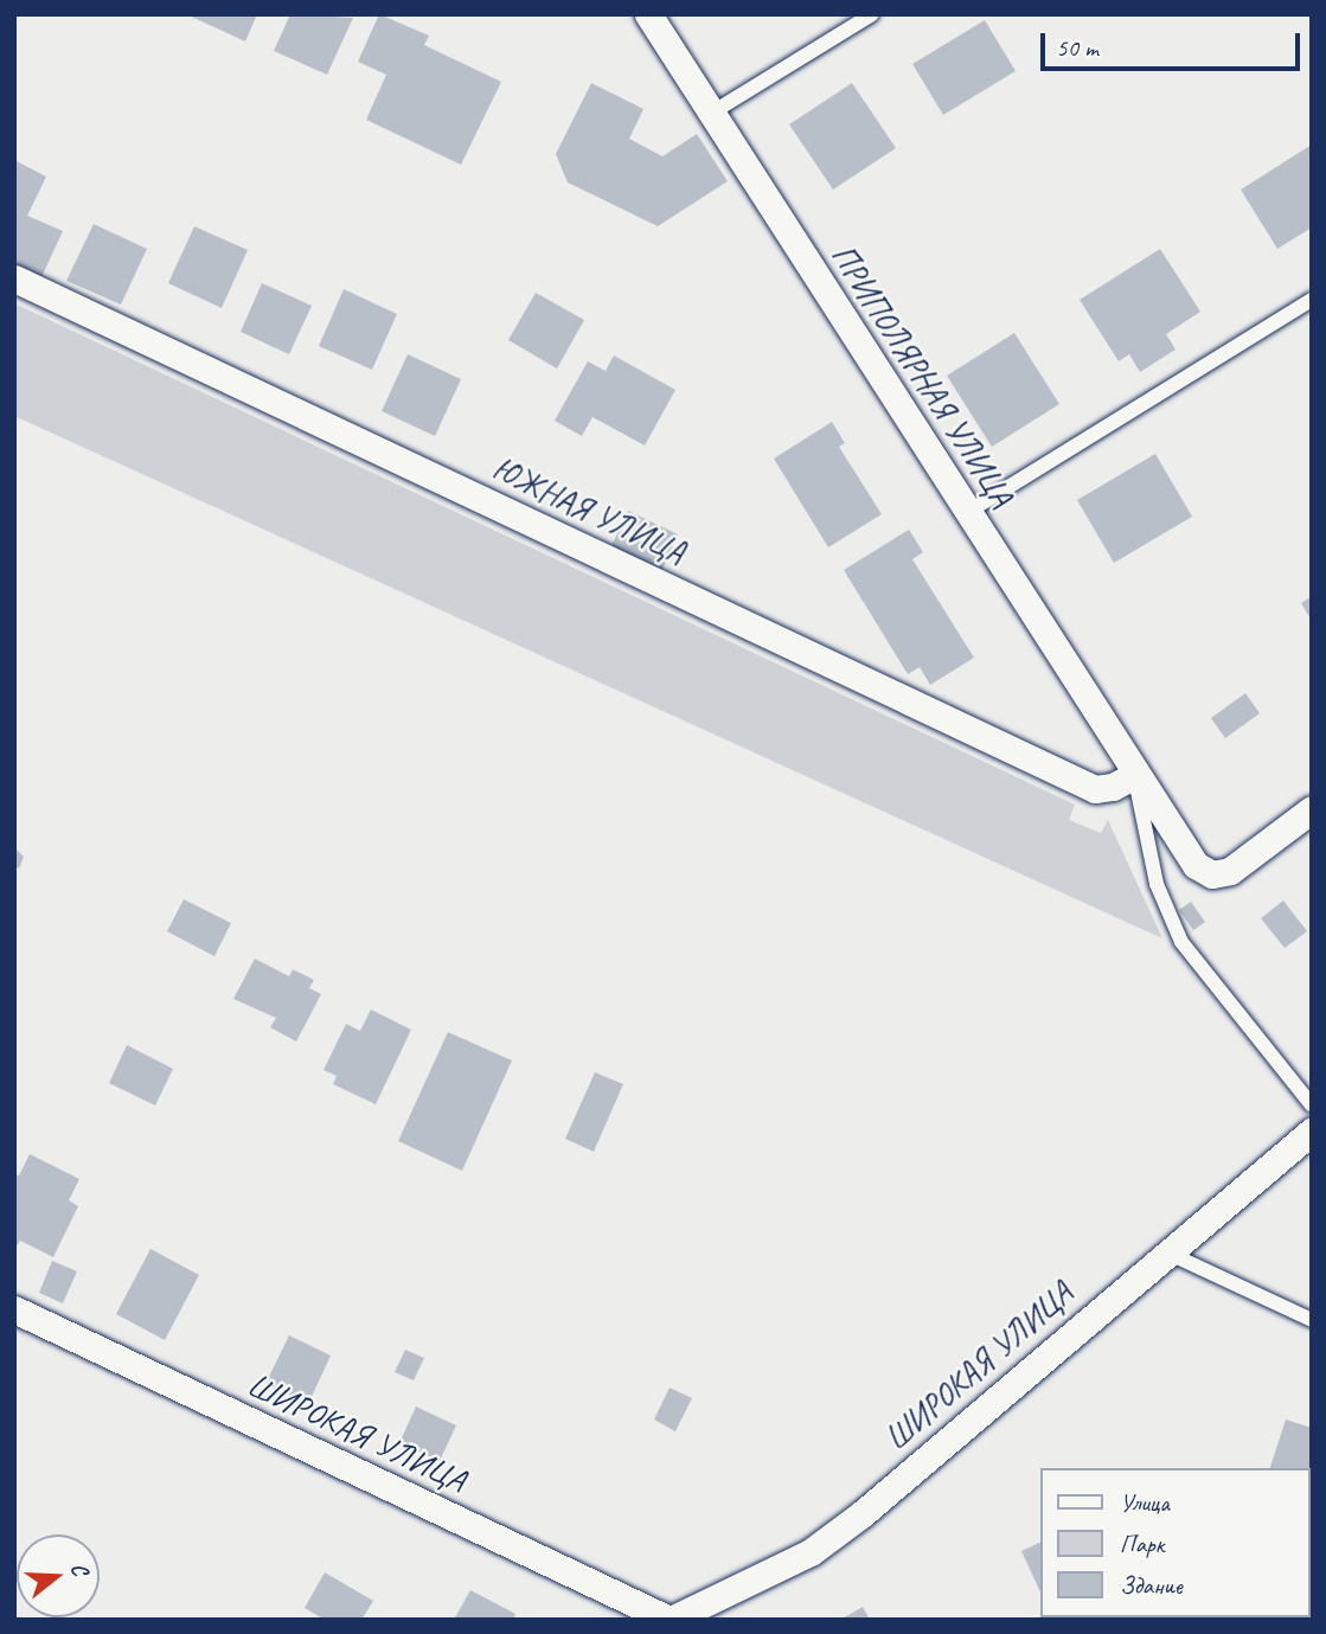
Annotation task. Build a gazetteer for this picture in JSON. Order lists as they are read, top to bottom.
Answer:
{
  "streets": {
    "street": ["ПРИПОЛЯРНАЯ УЛИЦА", "ЮЖНАЯ УЛИЦА", "ШИРОКАЯ УЛИЦА"]
  },
  "crossings": [
    ["ПРИПОЛЯРНАЯ УЛИЦА", "ЮЖНАЯ УЛИЦА"]
  ],
  "legend": ["Улица", "Парк", "Здание"],
  "scale_bar": "50 m",
  "north": "right"
}
